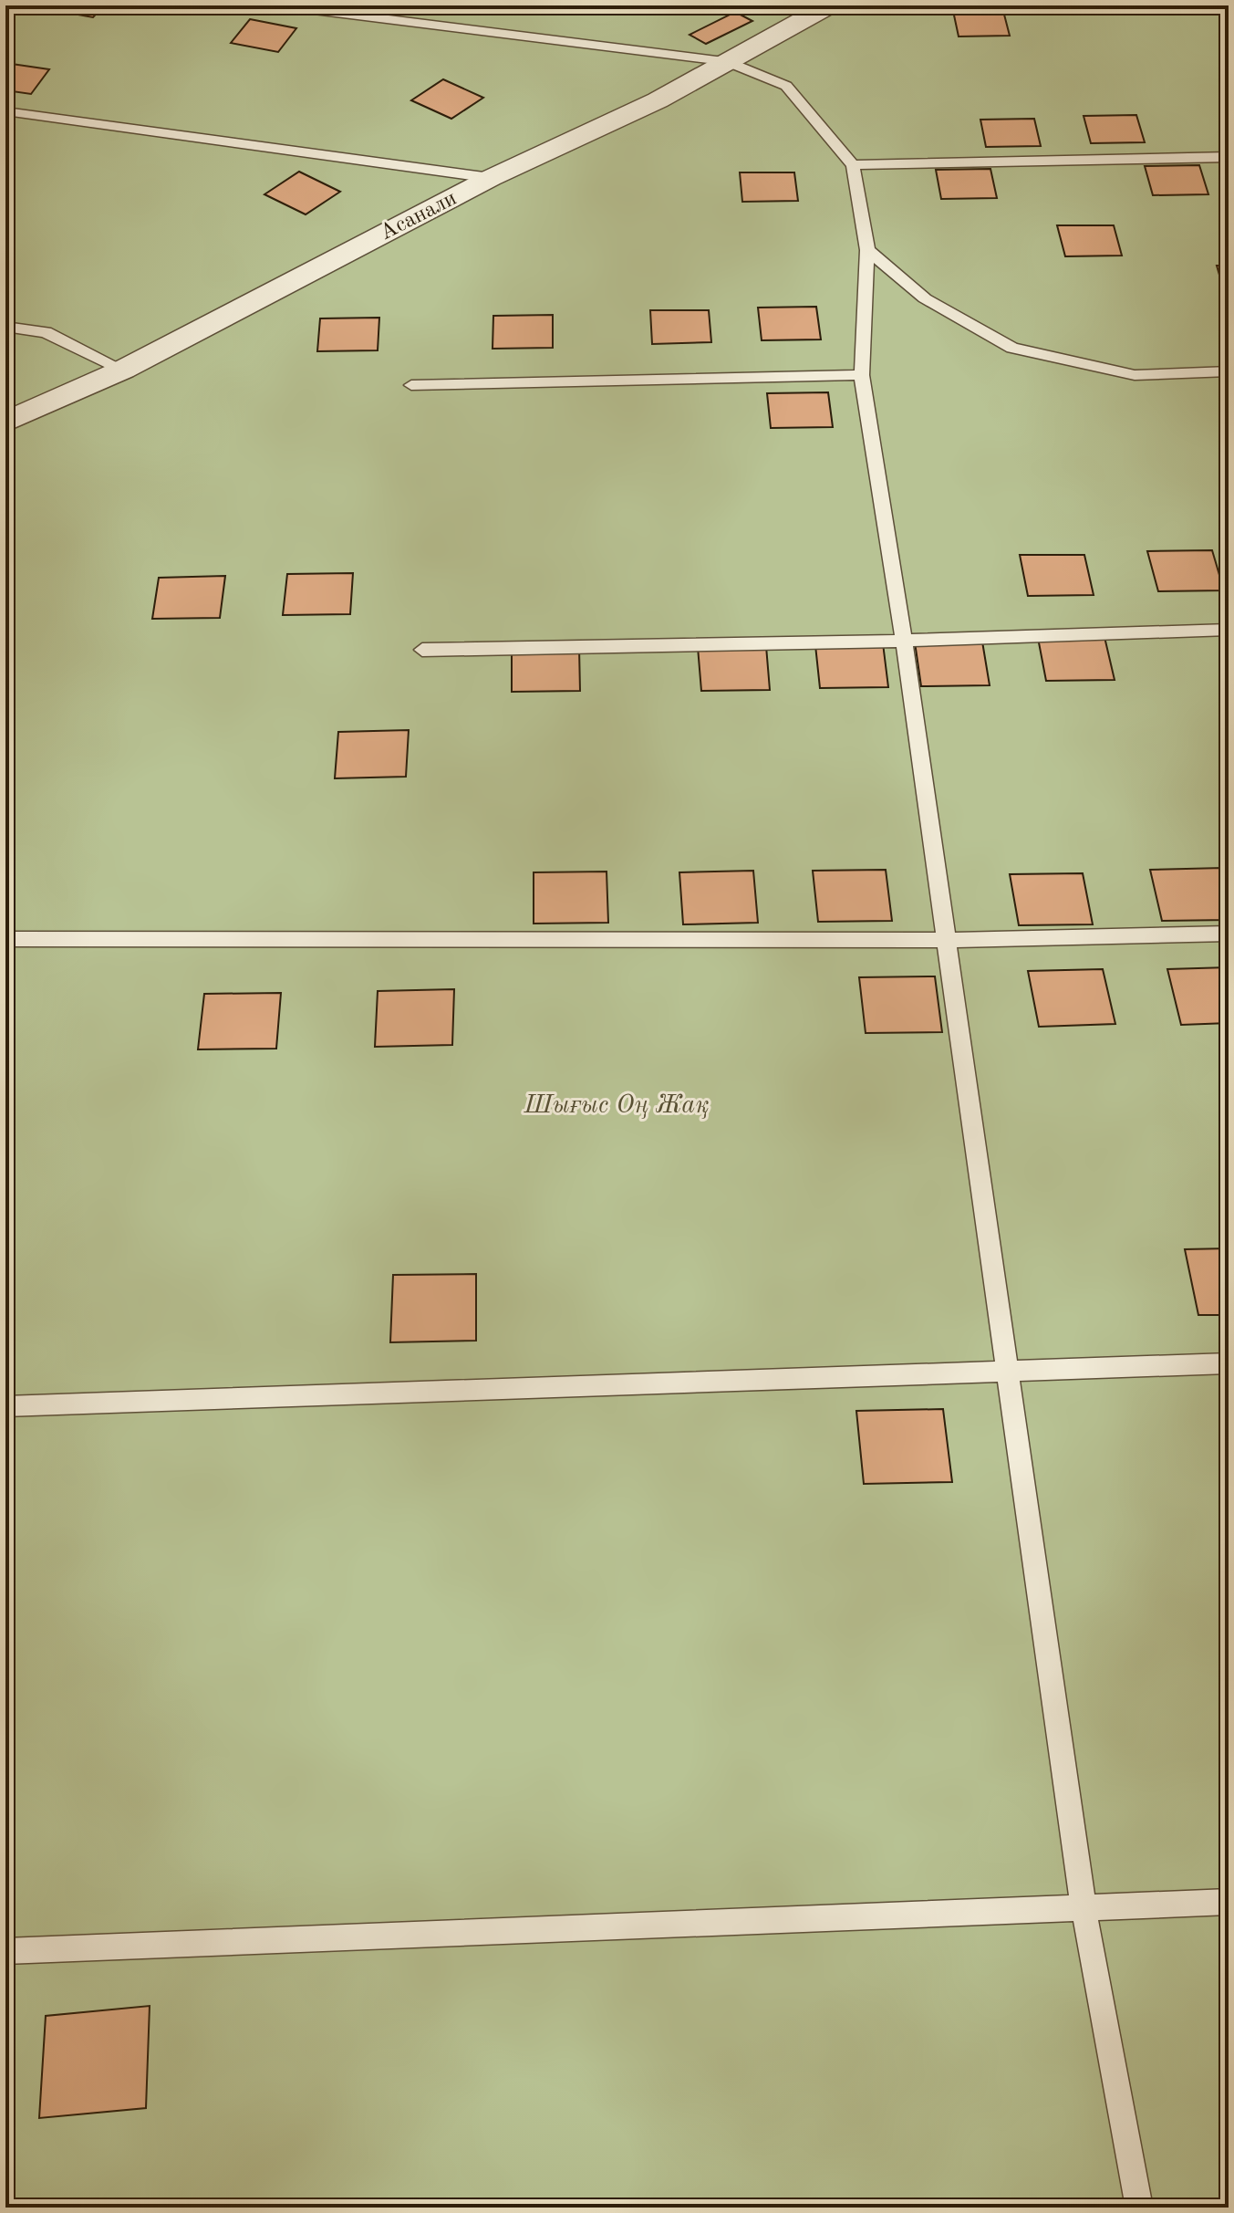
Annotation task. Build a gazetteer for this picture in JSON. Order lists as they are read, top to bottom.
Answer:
{
  "streets": {
    "street": ["Асанали"]
  },
  "parks": ["Шығыс Оң Жақ"]
}
